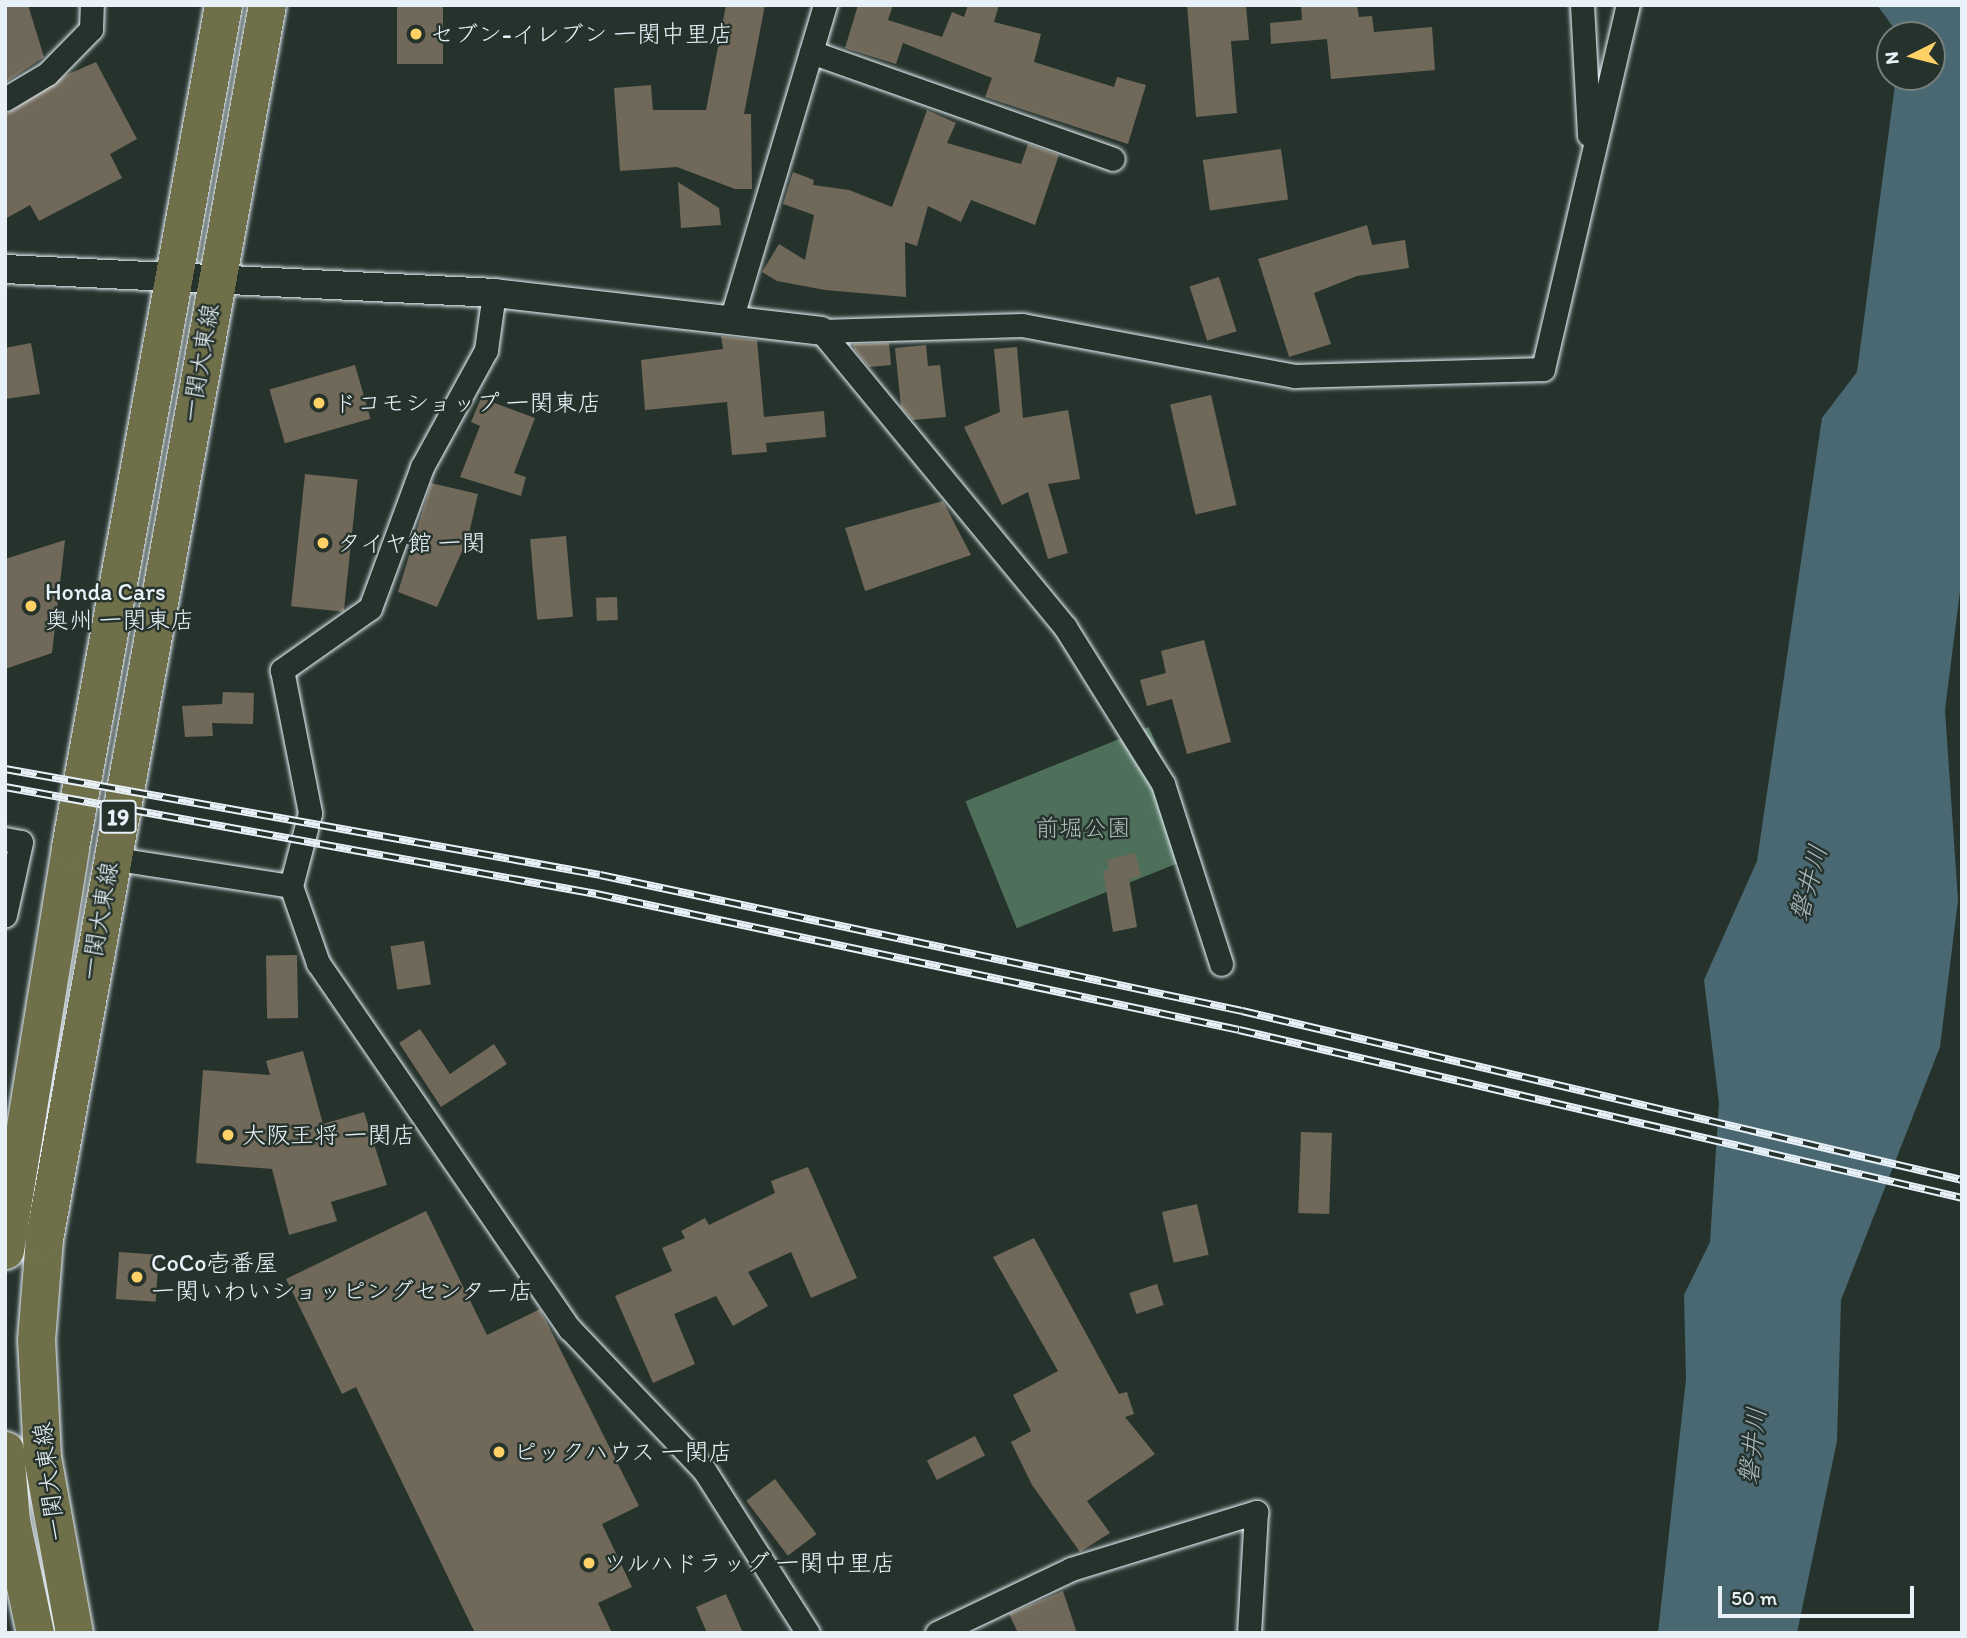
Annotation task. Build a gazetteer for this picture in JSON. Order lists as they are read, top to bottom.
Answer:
{
  "streets": {
    "main road": ["一関大東線", "19"]
  },
  "water": ["磐井川"],
  "parks": ["前堀公園"],
  "places": [
    "セブン-イレブン 一関中里店",
    "ドコモショップ 一関東店",
    "タイヤ館 一関",
    "Honda Cars 奥州 一関東店",
    "大阪王将 一関店",
    "CoCo壱番屋 一関いわいショッピングセンター店",
    "ピックハウス 一関店",
    "ツルハドラッグ 一関中里店"
  ],
  "scale_bar": "50 m",
  "north": "left"
}
